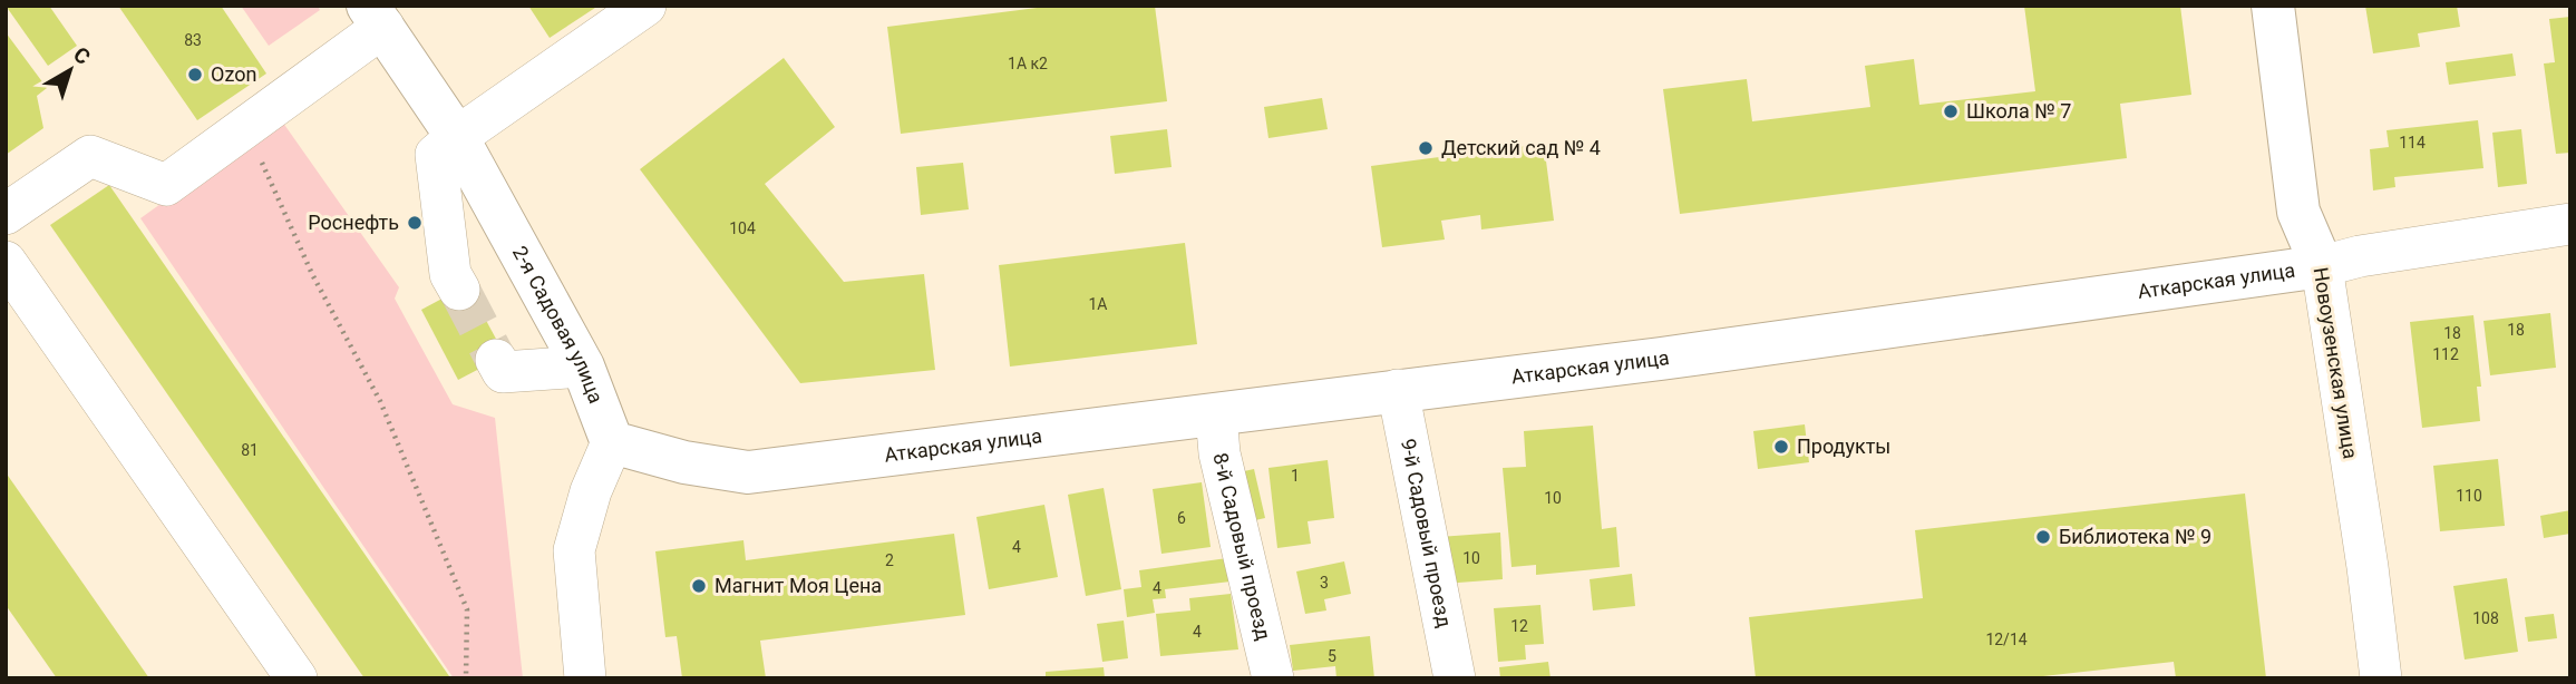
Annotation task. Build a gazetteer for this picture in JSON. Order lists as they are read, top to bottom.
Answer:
{
  "streets": {
    "main road": ["Аткарская улица", "2-я Садовая улица", "Новоузенская улица"],
    "street": ["9-й Садовый проезд", "8-й Садовый проезд"]
  },
  "crossings": [
    ["Аткарская улица", "2-я Садовая улица"],
    ["Аткарская улица", "Новоузенская улица"],
    ["Аткарская улица", "9-й Садовый проезд"],
    ["Аткарская улица", "8-й Садовый проезд"]
  ],
  "places": [
    "Ozon",
    "Школа № 7",
    "Детский сад № 4",
    "Роснефть",
    "Продукты",
    "Библиотека № 9",
    "Магнит Моя Цена"
  ],
  "house_numbers": [
    "83",
    "1А к2",
    "114",
    "104",
    "1А",
    "18",
    "18",
    "112",
    "81",
    "1",
    "110",
    "10",
    "6",
    "4",
    "10",
    "2",
    "3",
    "4",
    "108",
    "12",
    "4",
    "12/14",
    "5"
  ],
  "north": "top right"
}
